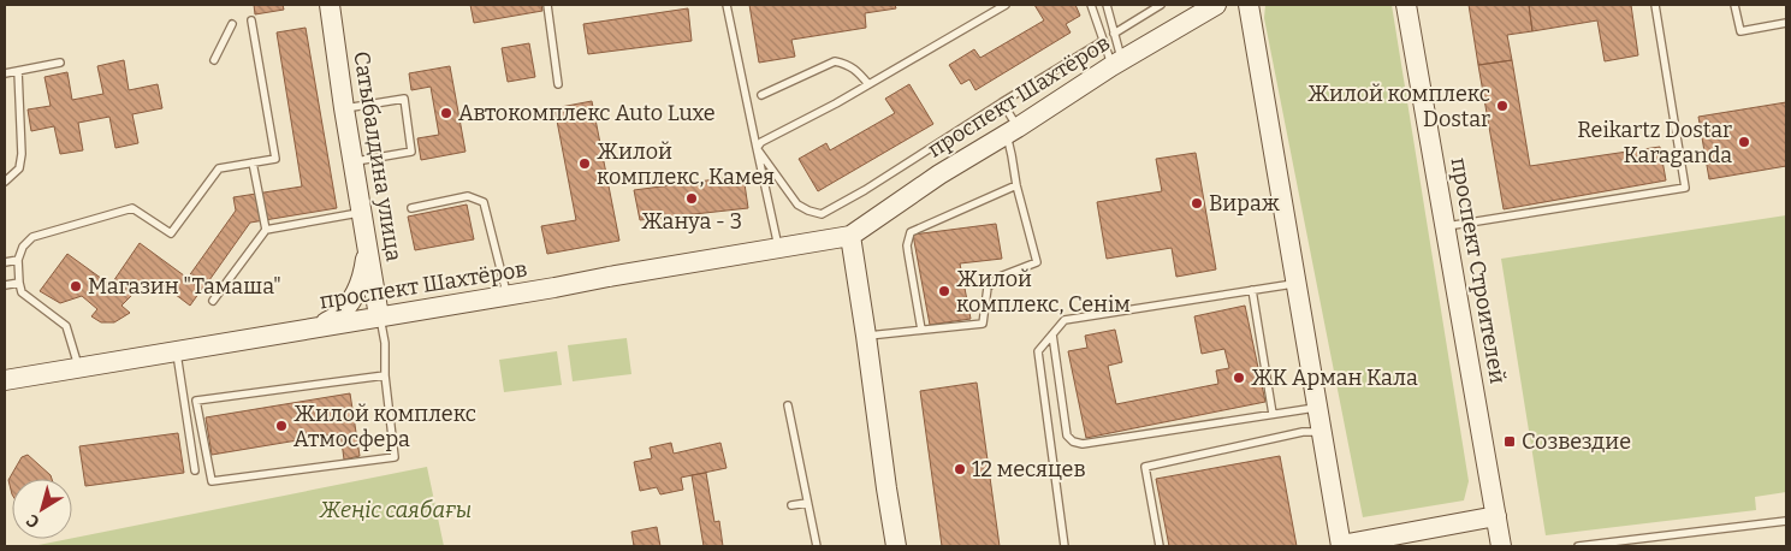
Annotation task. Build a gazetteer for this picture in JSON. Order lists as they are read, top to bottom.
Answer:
{
  "streets": {
    "main road": ["проспект Шахтёров", "Сатыбалдина улица", "проспект Строителей"]
  },
  "crossings": [
    ["проспект Шахтёров", "Сатыбалдина улица"]
  ],
  "parks": ["Жеңіс саябағы"],
  "places": {
    "other": [
      "Жилой комплекс Dostar",
      "Автокомплекс Auto Luxe",
      "Reikartz Dostar Karaganda",
      "Жилой комплекс, Камея",
      "Жануа - 3",
      "Вираж",
      "Магазин \"Тамаша\"",
      "Жилой комплекс, Сенiм",
      "ЖК Арман Кала",
      "Жилой комплекс Атмосфера",
      "12 месяцев"
    ],
    "transit": ["Созвездие"]
  },
  "north": "bottom left"
}
